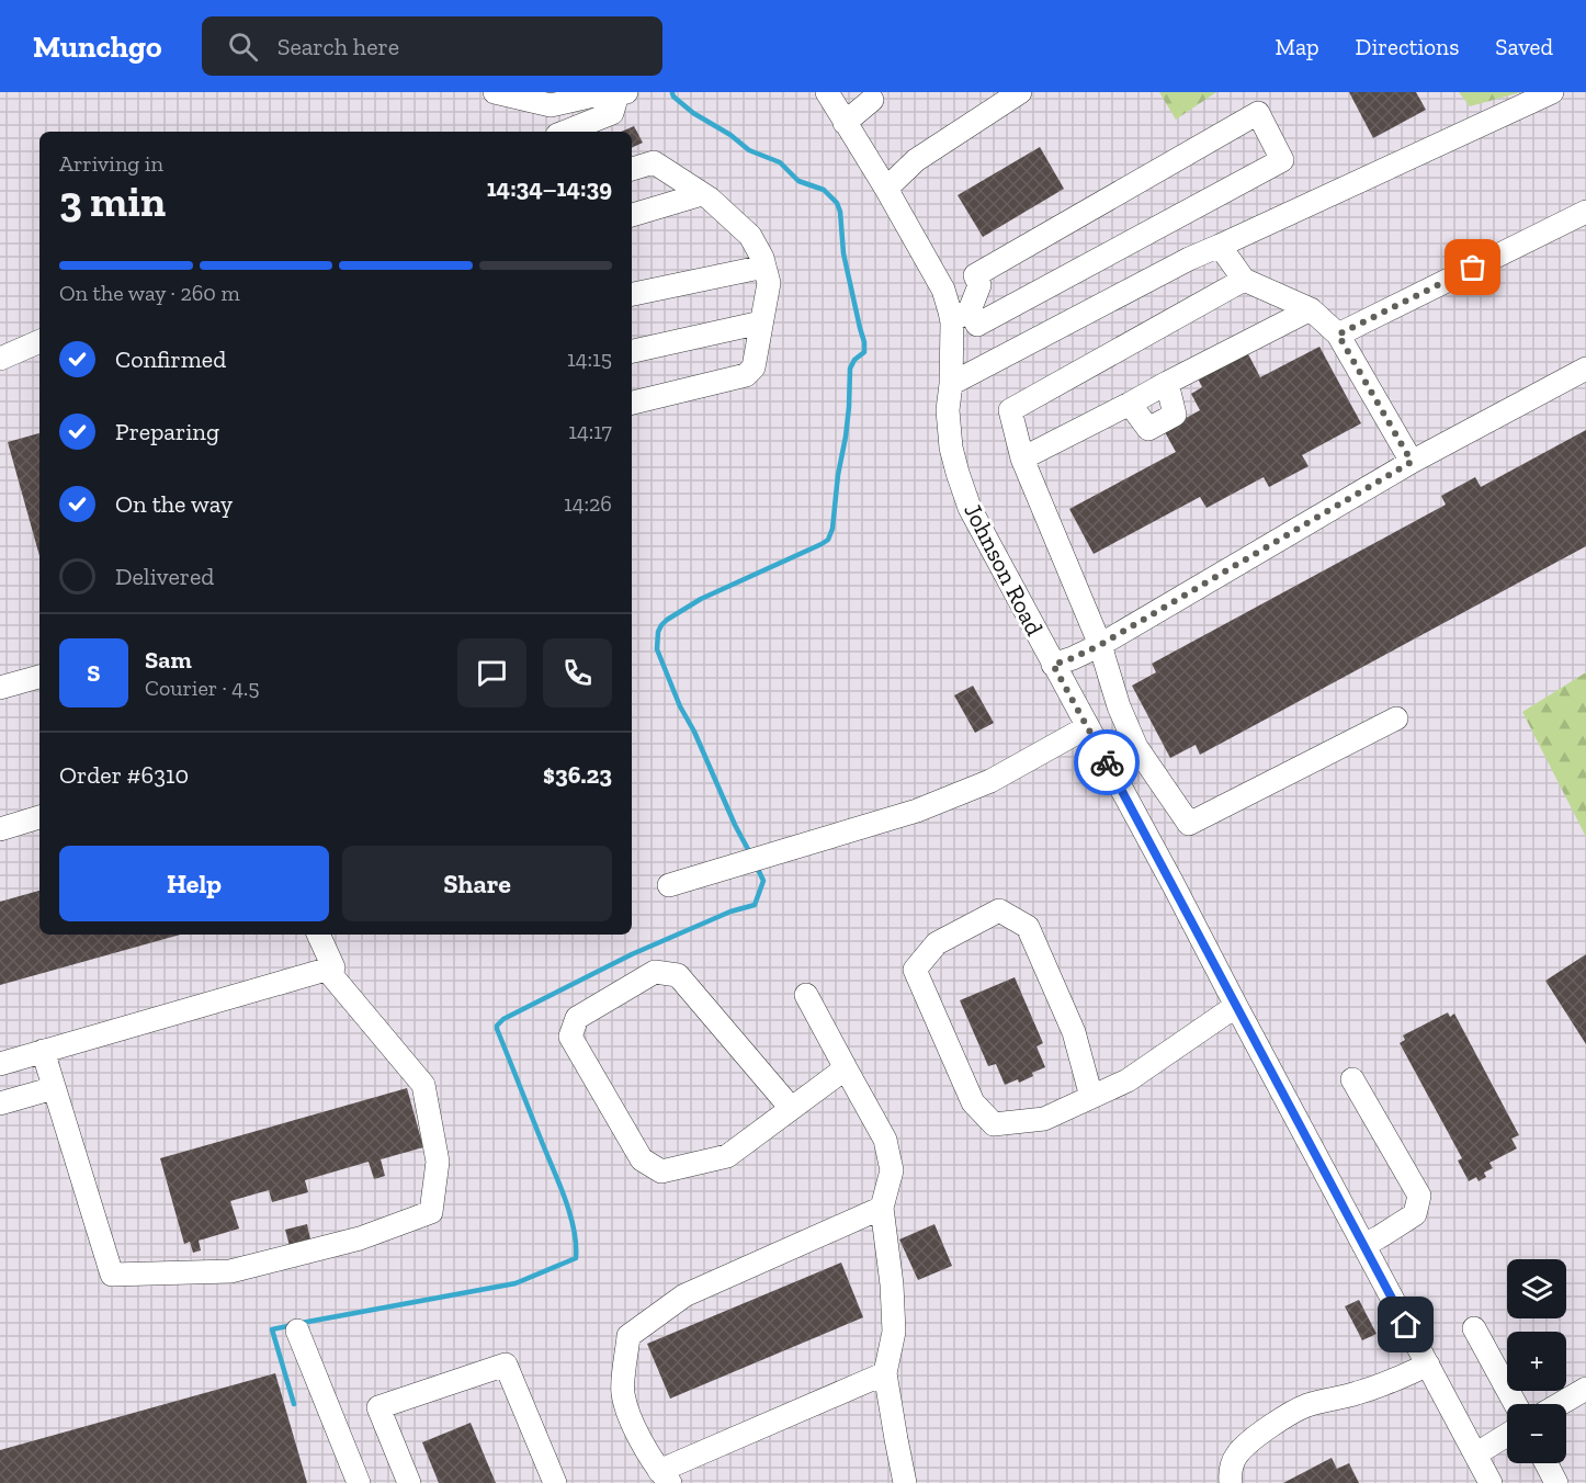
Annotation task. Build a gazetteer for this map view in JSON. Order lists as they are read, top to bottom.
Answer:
{
  "streets": {
    "street": ["Johnson Road"]
  },
  "page": {
    "header": "Munchgo",
    "search": "Search here",
    "nav": ["Map", "Directions", "Saved"],
    "heading": ["3 min", "Arriving in", "14:34–14:39"],
    "panel": [
      "Sam",
      "Courier · 4.5",
      "Order #6310",
      "$36.23"
    ],
    "bar": "On the way · 260 m",
    "list": [
      ["Confirmed", "14:15"],
      ["Preparing", "14:17"],
      ["On the way", "14:26"],
      "Delivered"
    ],
    "round": "S",
    "buttons": ["Help", "Share"],
    "map_buttons": ["+", "−"]
  }
}
